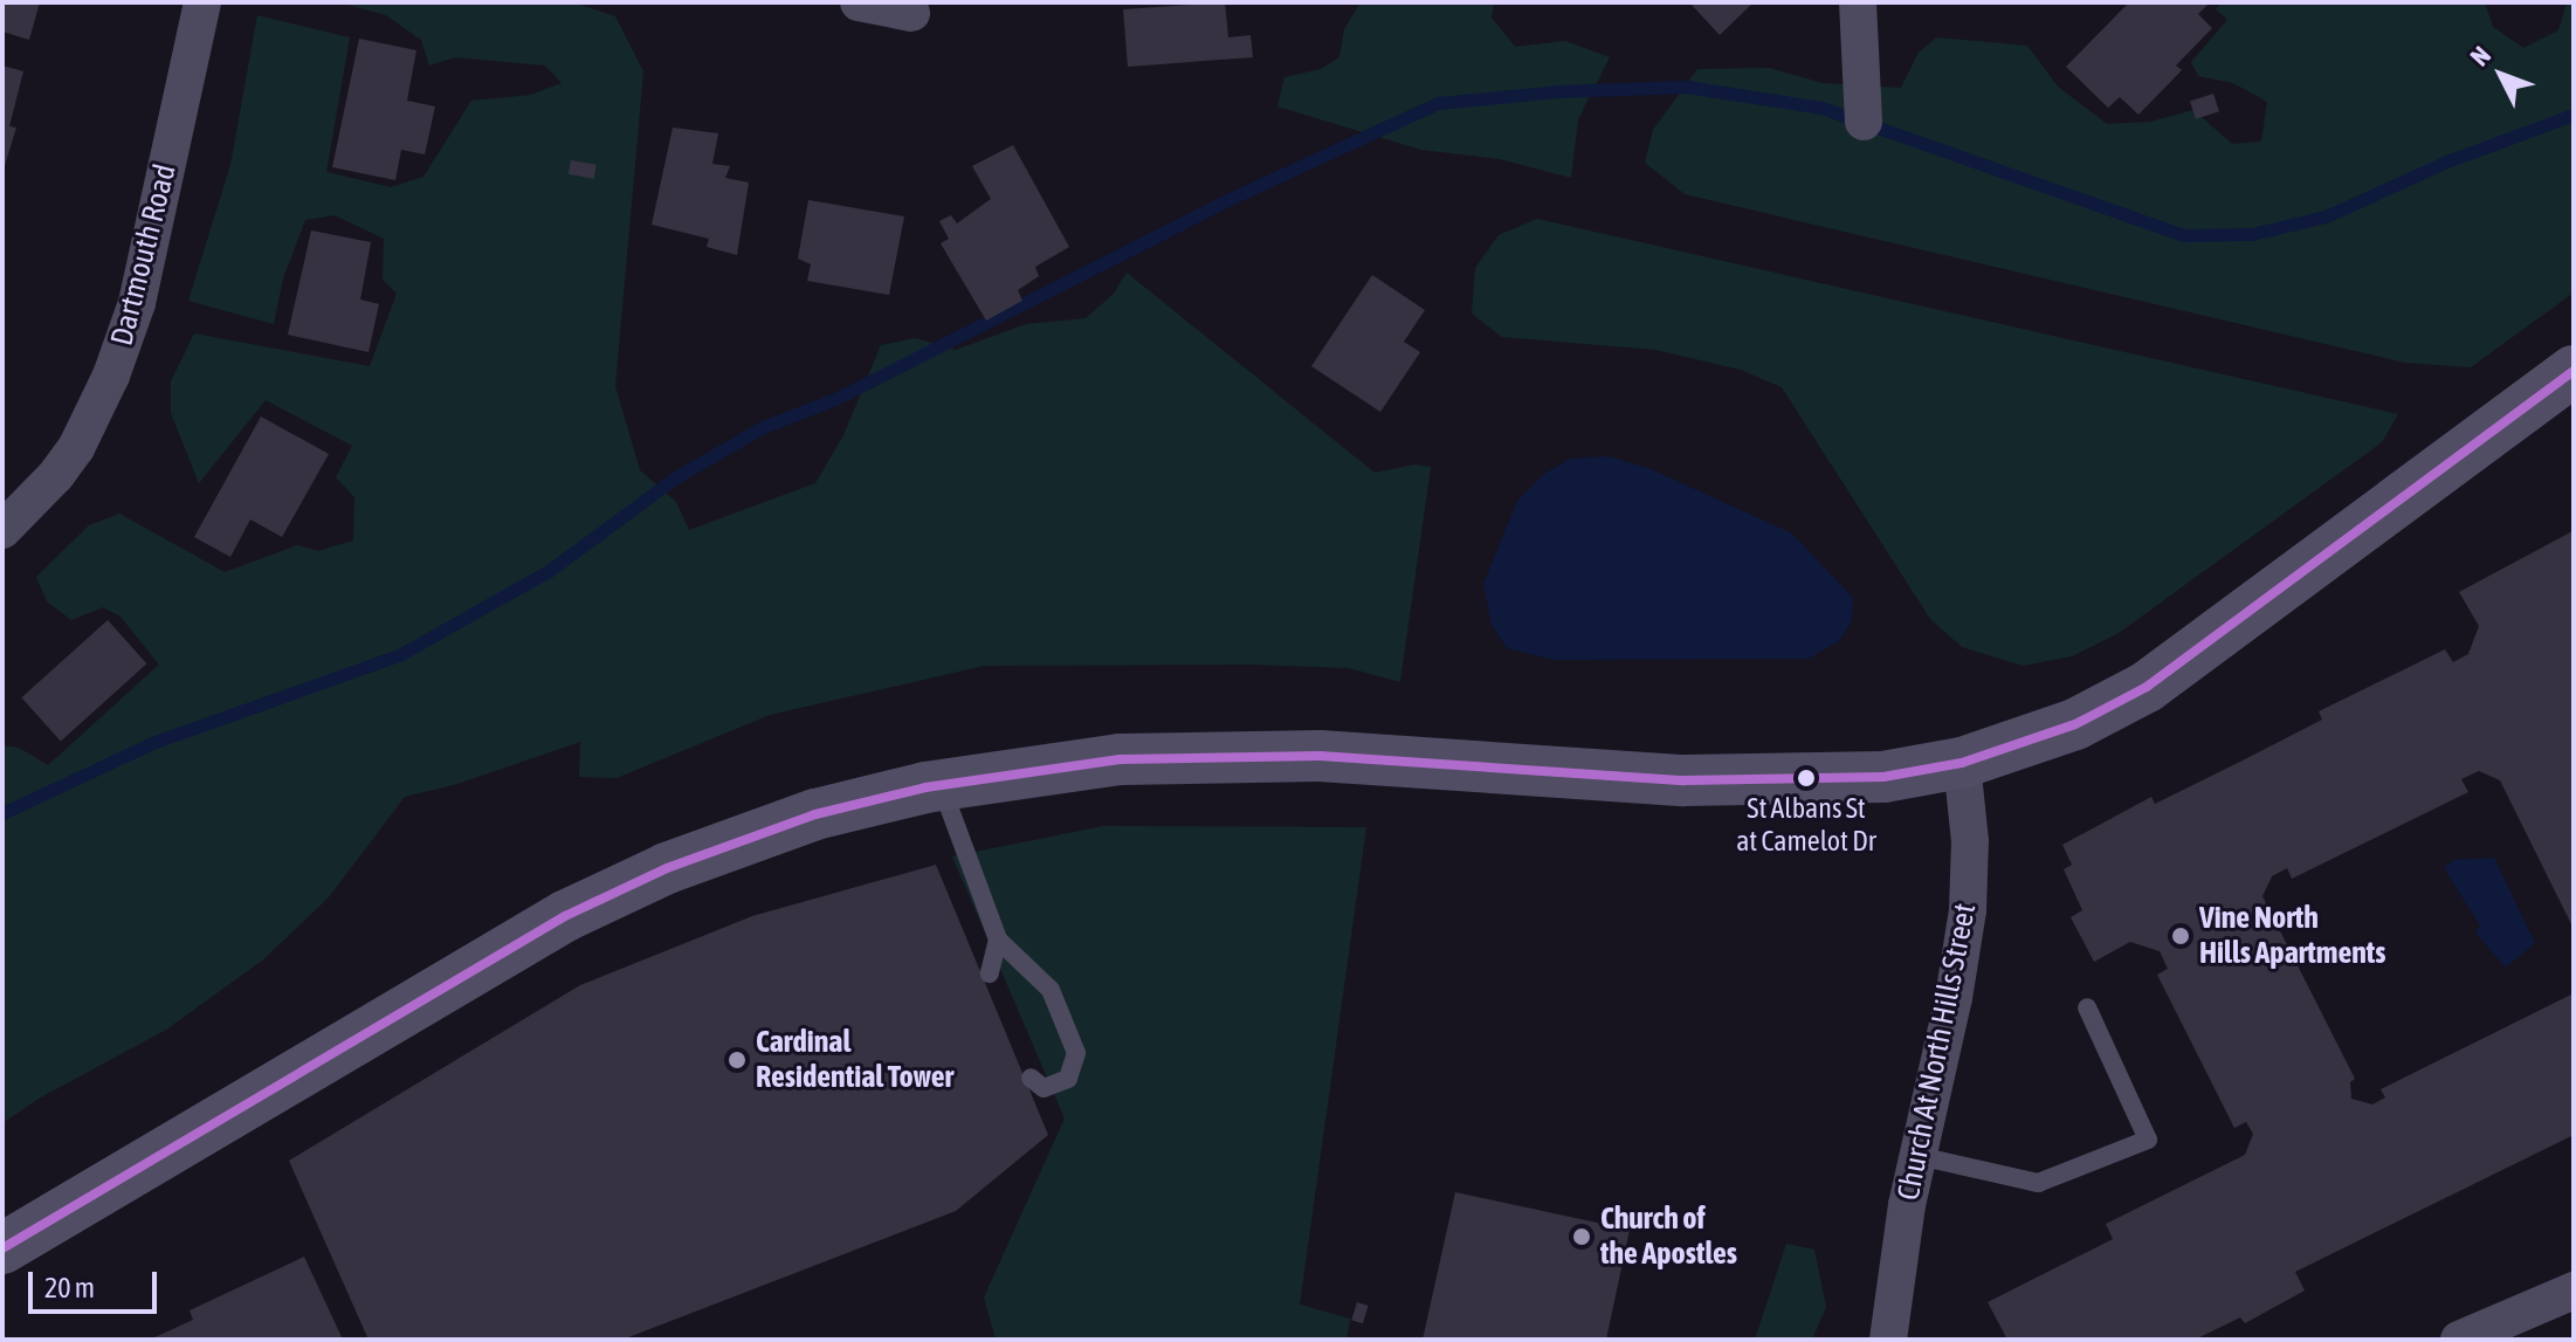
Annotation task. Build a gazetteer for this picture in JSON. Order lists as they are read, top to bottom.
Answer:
{
  "streets": {
    "street": ["Dartmouth Road", "Church At North Hills Street"]
  },
  "places": [
    "St Albans St at Camelot Dr",
    "Vine North Hills Apartments",
    "Cardinal Residential Tower",
    "Church of the Apostles"
  ],
  "scale_bar": "20 m",
  "north": "top left"
}
